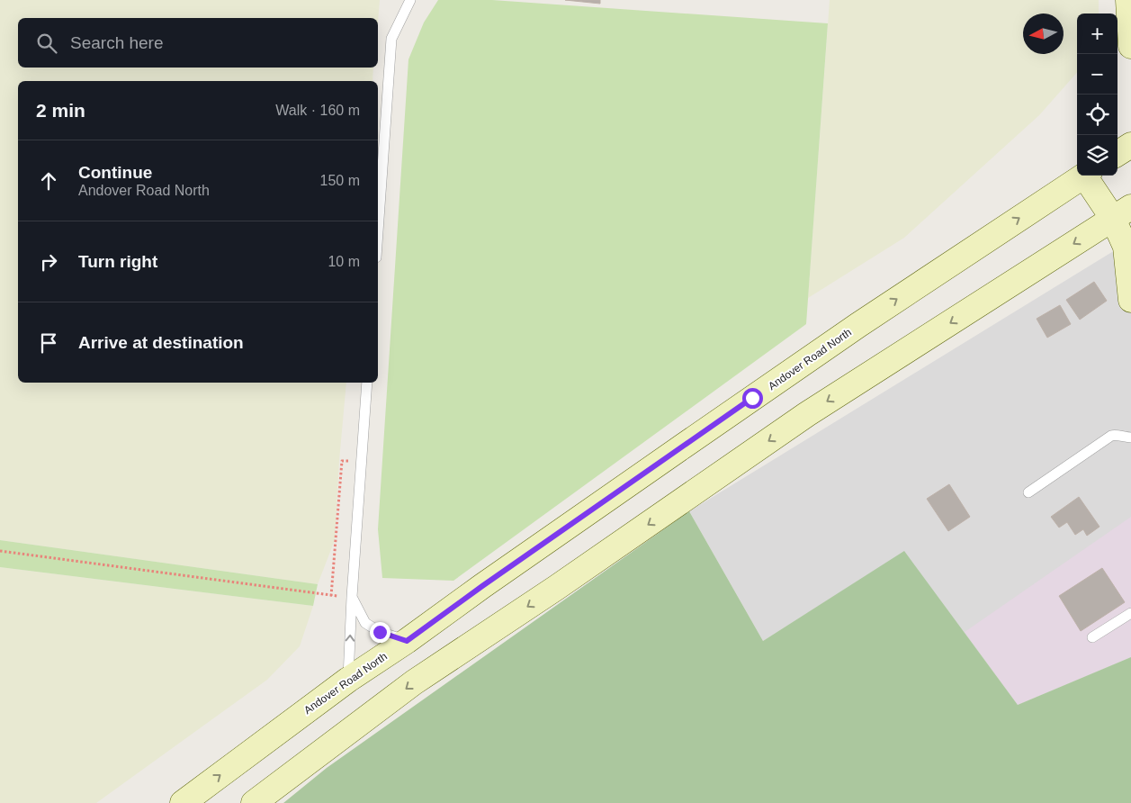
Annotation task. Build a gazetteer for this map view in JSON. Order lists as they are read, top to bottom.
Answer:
{
  "streets": {
    "main road": ["Andover Road North"]
  },
  "north": "left",
  "page": {
    "map_buttons": ["+", "−"],
    "search": "Search here",
    "heading": ["2 min", "Walk · 160 m"],
    "list": [
      ["Continue", "Andover Road North", "150 m"],
      ["Turn right", "10 m"],
      "Arrive at destination"
    ]
  }
}
